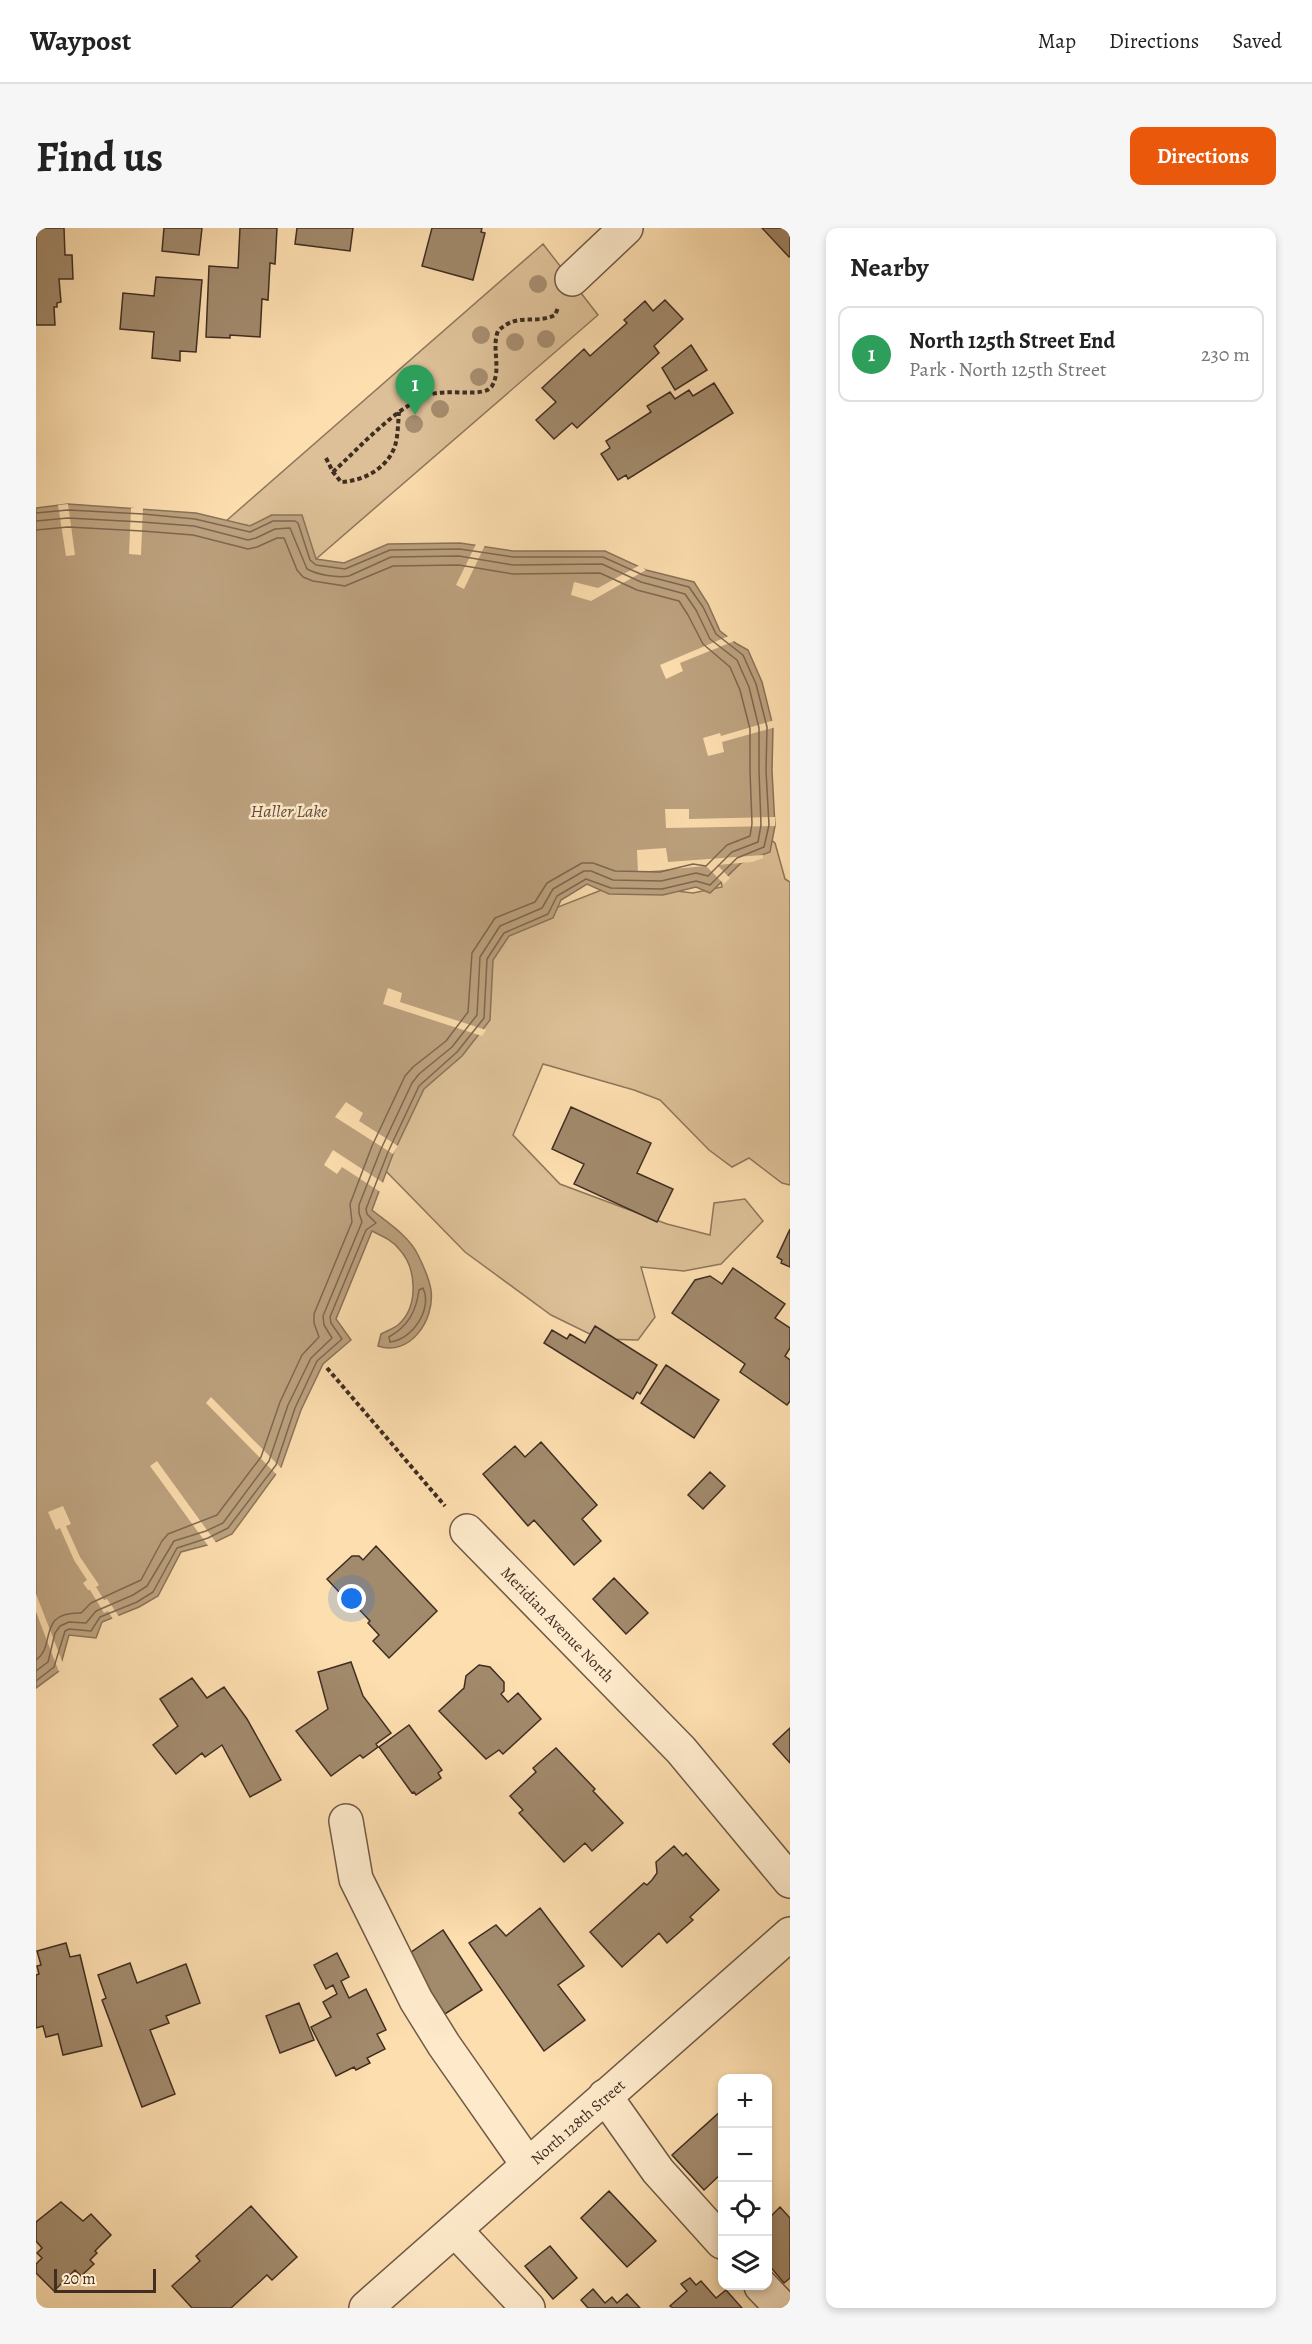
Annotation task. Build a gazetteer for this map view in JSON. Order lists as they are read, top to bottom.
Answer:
{
  "streets": {
    "street": ["Meridian Avenue North", "North 128th Street"]
  },
  "water": ["Haller Lake"],
  "scale_bar": "20 m",
  "page": {
    "header": "Waypost",
    "nav": ["Map", "Directions", "Saved"],
    "buttons": "Directions",
    "title": "Find us",
    "heading": "Nearby",
    "list": [
      {
        "mark": "1",
        "name": "North 125th Street End",
        "note": "Park · North 125th Street",
        "value": "230 m"
      }
    ],
    "pins": "1",
    "map_buttons": ["+", "−"],
    "scale": "20 m"
  }
}
